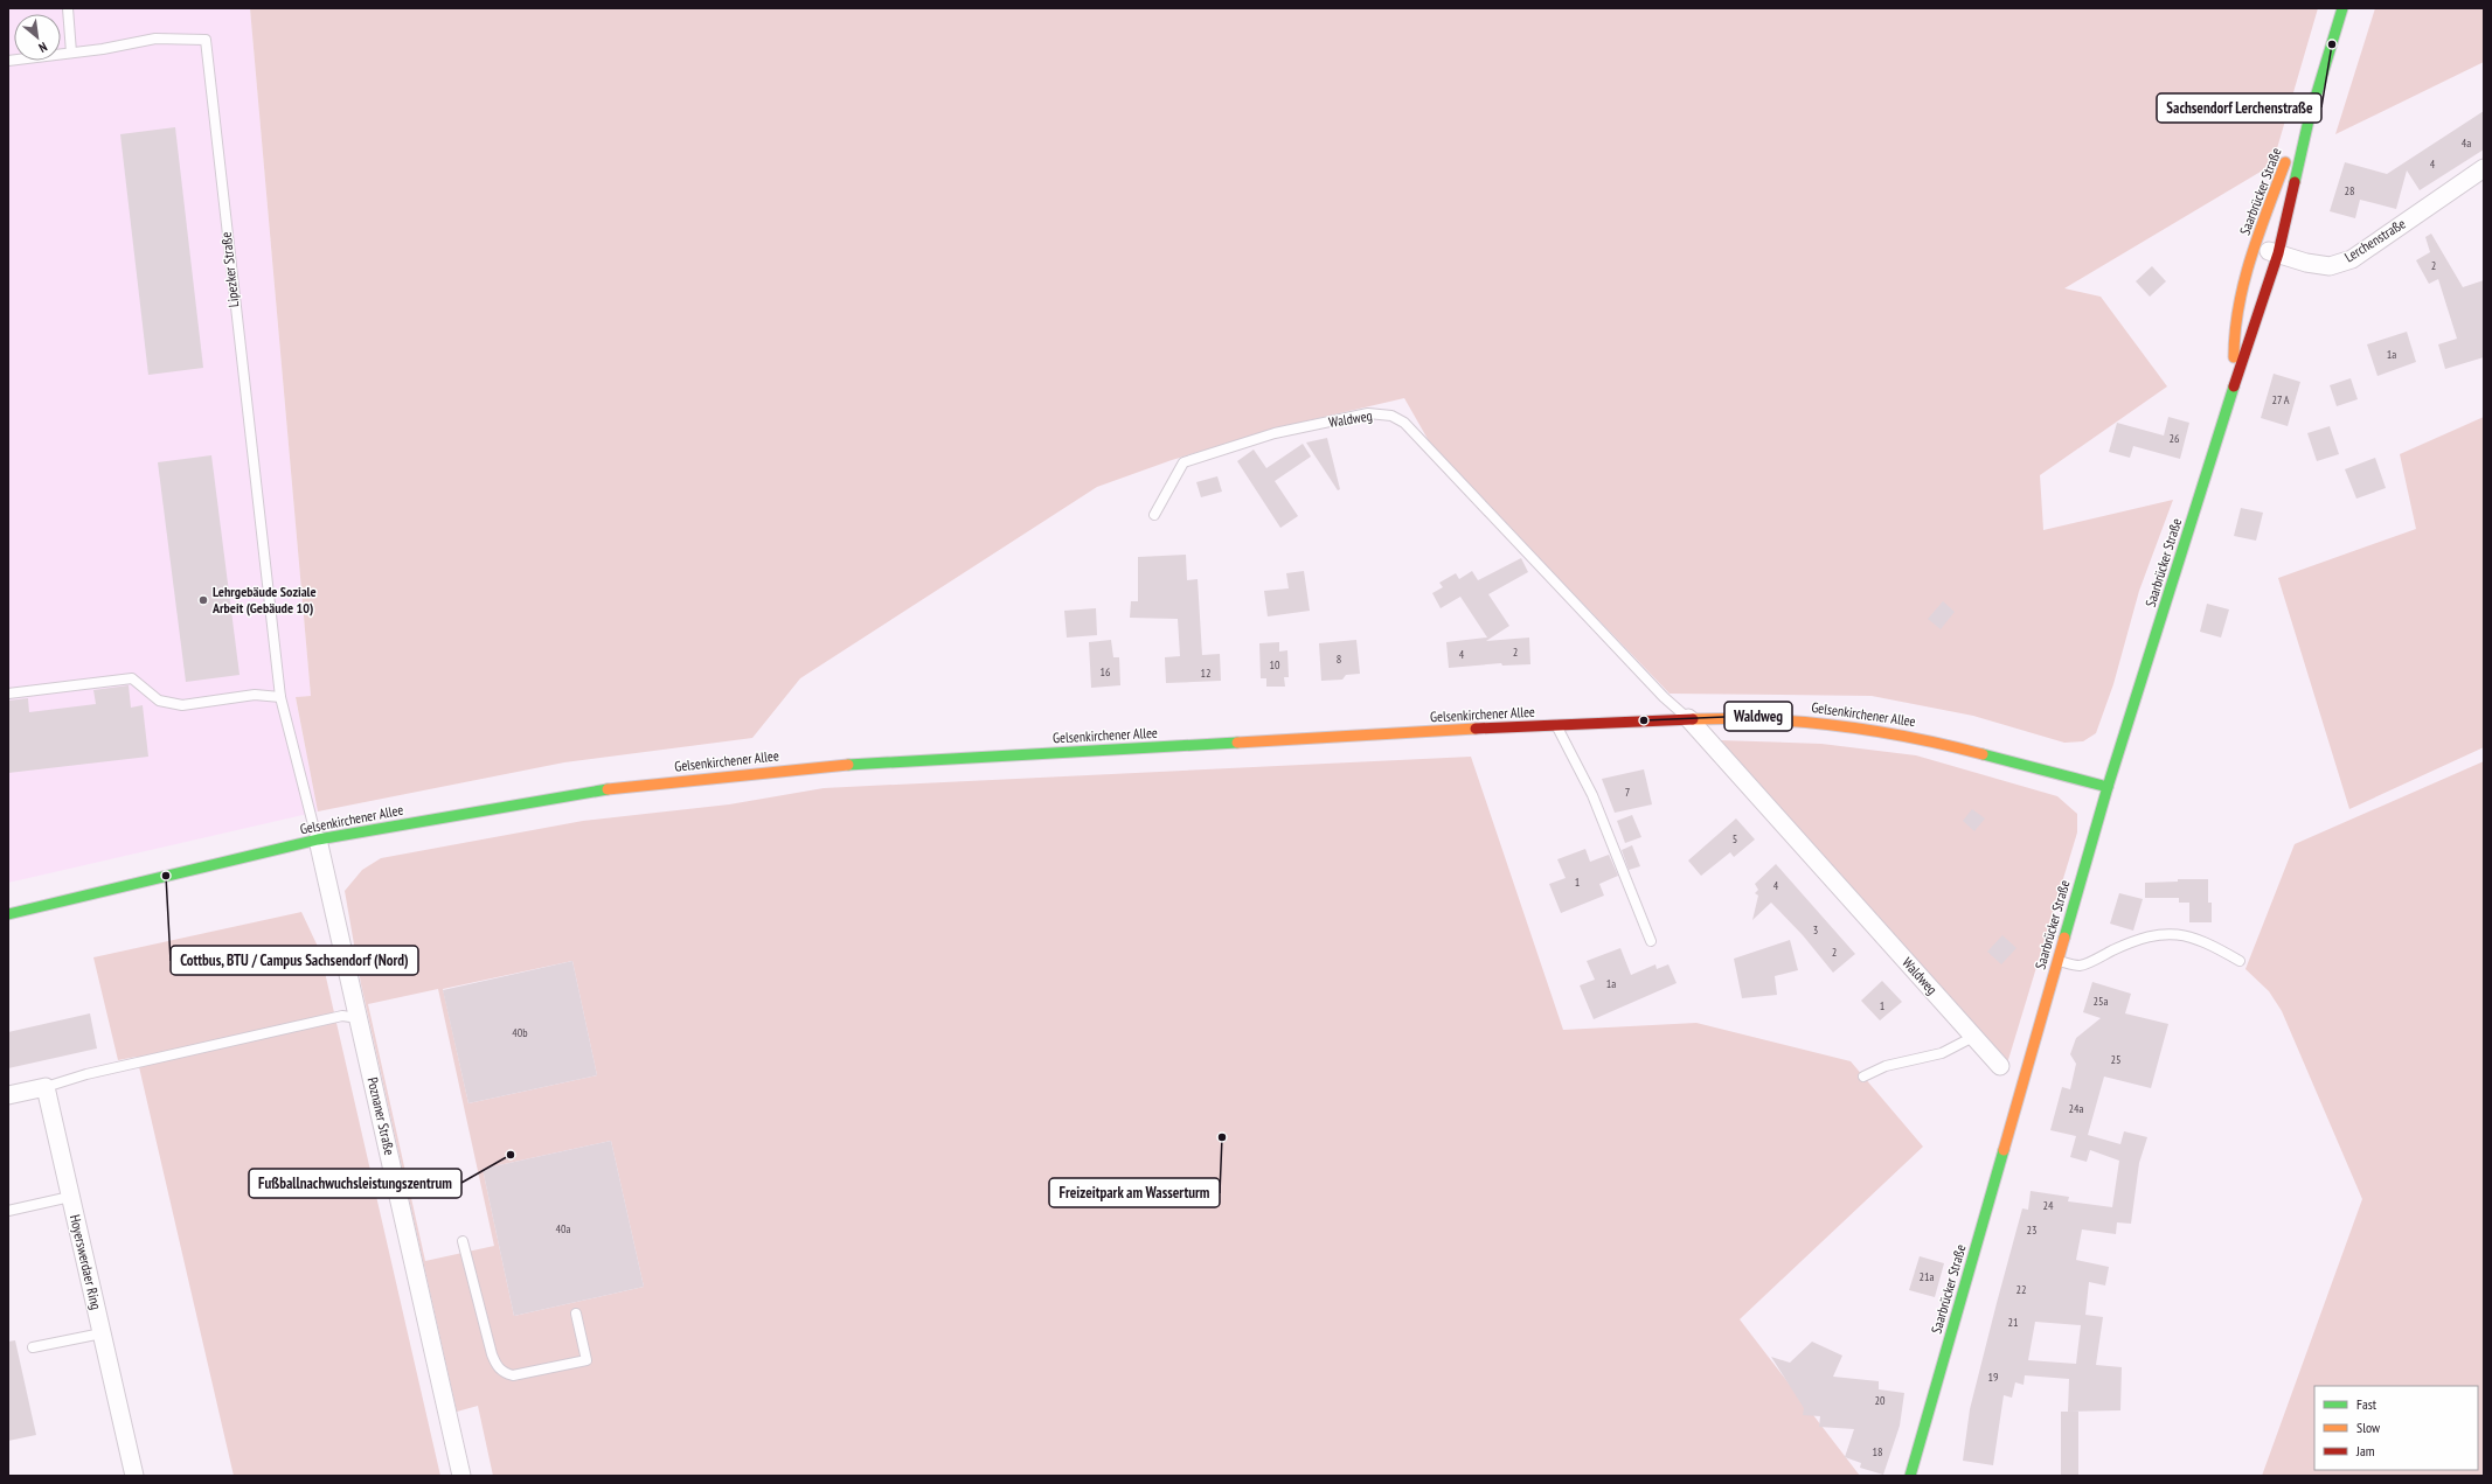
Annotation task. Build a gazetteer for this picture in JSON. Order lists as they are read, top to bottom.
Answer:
{
  "streets": {
    "main road": ["Saarbrücker Straße", "Gelsenkirchener Allee"],
    "street": [
      "Lerchenstraße",
      "Waldweg",
      "Poznaner Straße",
      "Hoyerswerdaer Ring"
    ],
    "lane": ["Lipezker Straße"]
  },
  "crossings": [
    ["Saarbrücker Straße", "Lerchenstraße"],
    ["Saarbrücker Straße", "Gelsenkirchener Allee"],
    ["Waldweg", "Gelsenkirchener Allee"],
    ["Gelsenkirchener Allee", "Poznaner Straße"]
  ],
  "places": [
    "Sachsendorf Lerchenstraße",
    "Lehrgebäude Soziale Arbeit (Gebäude 10)",
    "Waldweg",
    "Cottbus, BTU / Campus Sachsendorf (Nord)",
    "Freizeitpark am Wasserturm",
    "Fußballnachwuchsleistungszentrum"
  ],
  "house_numbers": [
    "4a",
    "4",
    "28",
    "2",
    "1a",
    "27 A",
    "26",
    "2",
    "4",
    "8",
    "10",
    "16",
    "12",
    "7",
    "5",
    "1",
    "4",
    "3",
    "2",
    "1a",
    "25a",
    "1",
    "40b",
    "25",
    "24a",
    "24",
    "40a",
    "23",
    "21a",
    "22",
    "21",
    "19",
    "20",
    "18"
  ],
  "legend": ["Fast", "Slow", "Jam"],
  "north": "bottom right"
}
